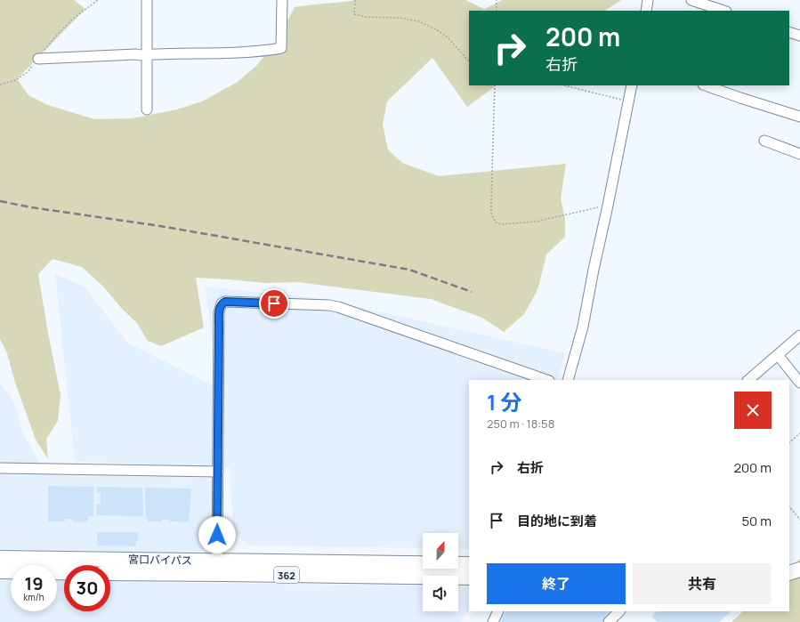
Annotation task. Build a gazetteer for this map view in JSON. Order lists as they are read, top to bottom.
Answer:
{
  "streets": {
    "highway": ["宮口バイパス", "362"]
  },
  "north": "top",
  "page": {
    "turn": ["200 m", "右折"],
    "heading": ["1 分", "250 m · 18:58"],
    "list": [
      {
        "name": "右折",
        "value": "200 m"
      },
      {
        "name": "目的地に到着",
        "value": "50 m"
      }
    ],
    "buttons": ["終了", "共有"],
    "speed": "19 km/h",
    "limit": "30"
  }
}
